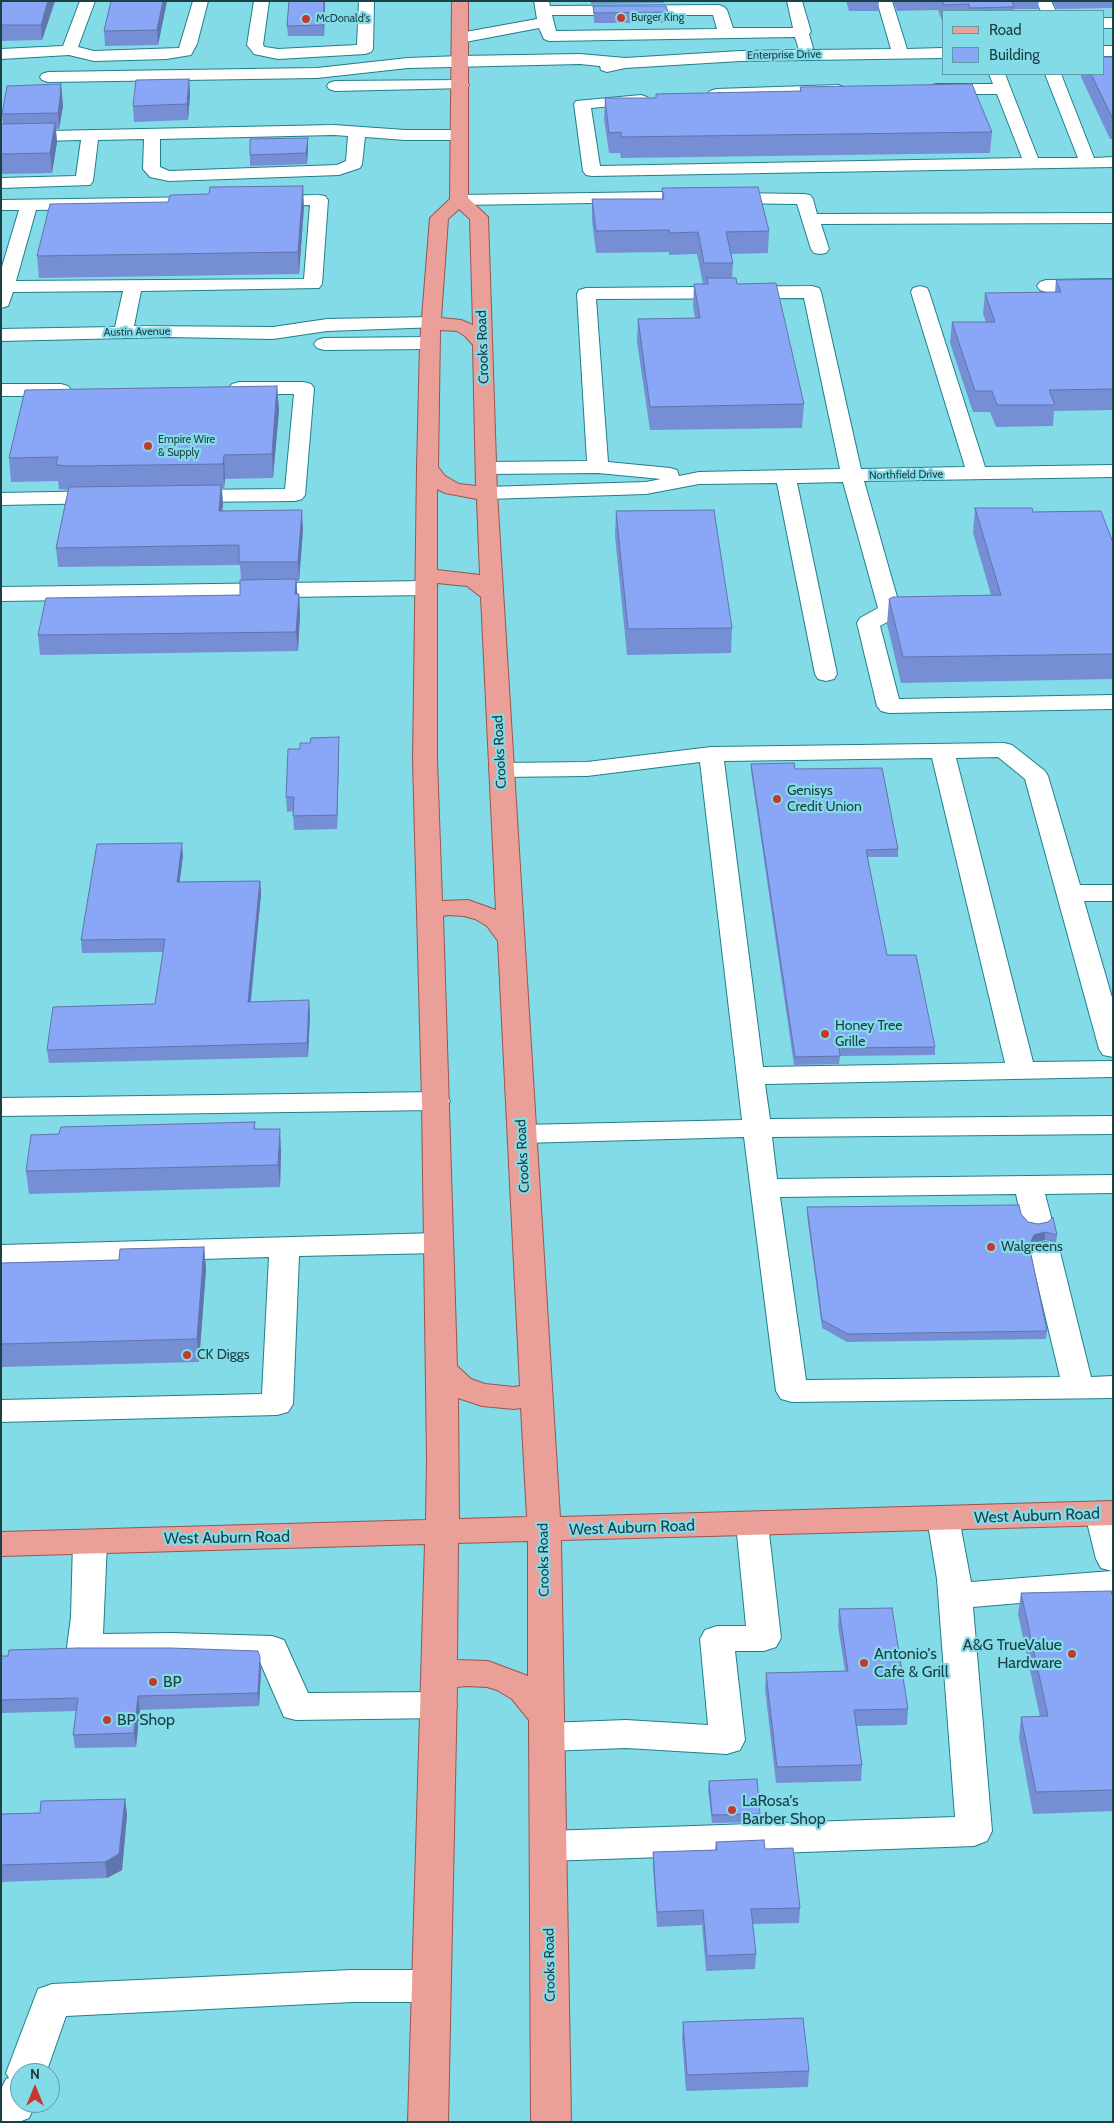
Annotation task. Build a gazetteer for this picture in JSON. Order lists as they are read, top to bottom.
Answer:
{
  "streets": {
    "main road": ["Crooks Road", "West Auburn Road"],
    "street": ["Enterprise Drive", "Austin Avenue", "Northfield Drive"]
  },
  "crossings": [
    ["Crooks Road", "Northfield Drive"],
    ["Crooks Road", "West Auburn Road"]
  ],
  "places": [
    "Burger King",
    "McDonald's",
    "Empire Wire & Supply",
    "Genisys Credit Union",
    "Honey Tree Grille",
    "Walgreens",
    "CK Diggs",
    "A&G TrueValue Hardware",
    "Antonio's Cafe & Grill",
    "BP",
    "BP Shop",
    "LaRosa's Barber Shop"
  ],
  "legend": ["Road", "Building"],
  "north": "top"
}
